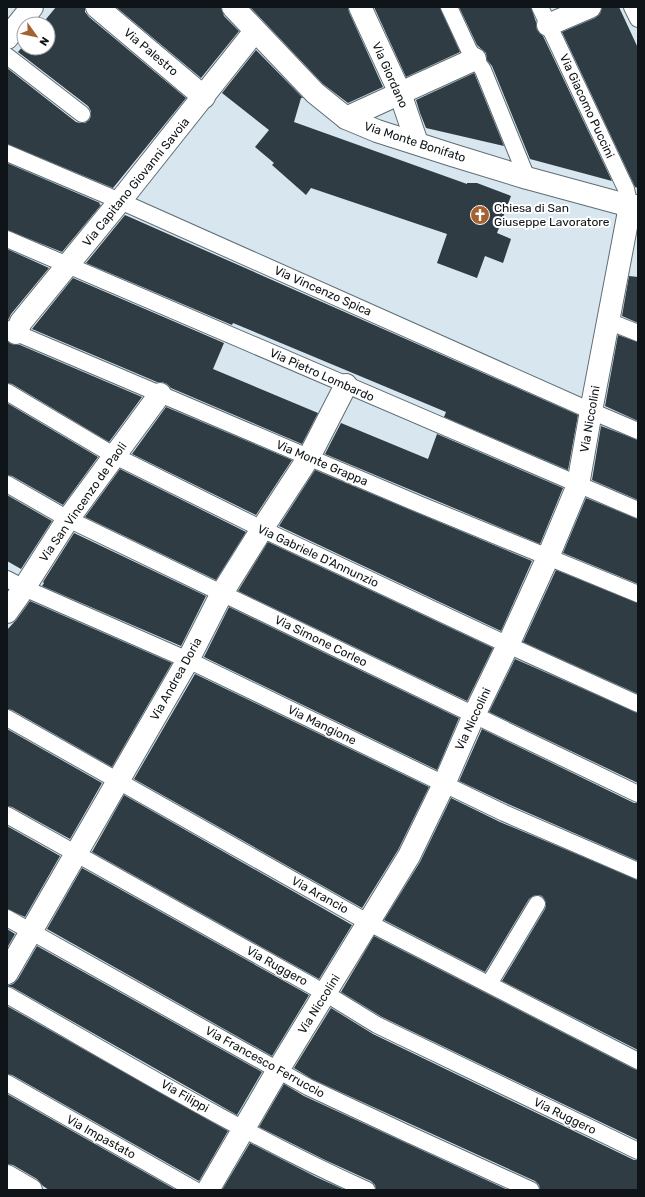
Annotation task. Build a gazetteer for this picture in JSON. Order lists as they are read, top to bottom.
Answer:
{
  "streets": {
    "street": [
      "Via Palestro",
      "Via Giordano",
      "Via Monte Bonifato",
      "Via Capitano Giovanni Savoia",
      "Via Niccolini",
      "Via San Vincenzo de Paoli",
      "Via Andrea Doria"
    ],
    "lane": [
      "Via Giacomo Puccini",
      "Via Vincenzo Spica",
      "Via Pietro Lombardo",
      "Via Monte Grappa",
      "Via Gabriele D'Annunzio",
      "Via Simone Corleo",
      "Via Mangione",
      "Via Arancio",
      "Via Ruggero",
      "Via Francesco Ferruccio",
      "Via Filippi",
      "Via Impastato"
    ]
  },
  "crossings": [
    ["Via Palestro", "Via Capitano Giovanni Savoia"],
    ["Via Giordano", "Via Monte Bonifato"],
    ["Via Giacomo Puccini", "Via Monte Bonifato"],
    ["Via Giacomo Puccini", "Via Niccolini"],
    ["Via Monte Bonifato", "Via Capitano Giovanni Savoia"],
    ["Via Monte Bonifato", "Via Niccolini"],
    ["Via Capitano Giovanni Savoia", "Via Vincenzo Spica"],
    ["Via Capitano Giovanni Savoia", "Via Pietro Lombardo"],
    ["Via Capitano Giovanni Savoia", "Via Monte Grappa"],
    ["Via Vincenzo Spica", "Via Niccolini"],
    ["Via Pietro Lombardo", "Via Niccolini"],
    ["Via Pietro Lombardo", "Via Andrea Doria"],
    ["Via Niccolini", "Via Monte Grappa"],
    ["Via Niccolini", "Via Gabriele D'Annunzio"],
    ["Via Niccolini", "Via Simone Corleo"],
    ["Via Niccolini", "Via Mangione"],
    ["Via Niccolini", "Via Arancio"],
    ["Via Niccolini", "Via Ruggero"],
    ["Via Niccolini", "Via Francesco Ferruccio"],
    ["Via Niccolini", "Via Filippi"],
    ["Via Monte Grappa", "Via San Vincenzo de Paoli"],
    ["Via Monte Grappa", "Via Andrea Doria"],
    ["Via San Vincenzo de Paoli", "Via Gabriele D'Annunzio"],
    ["Via San Vincenzo de Paoli", "Via Simone Corleo"],
    ["Via San Vincenzo de Paoli", "Via Mangione"],
    ["Via Gabriele D'Annunzio", "Via Andrea Doria"],
    ["Via Simone Corleo", "Via Andrea Doria"],
    ["Via Andrea Doria", "Via Mangione"],
    ["Via Andrea Doria", "Via Arancio"],
    ["Via Andrea Doria", "Via Ruggero"],
    ["Via Andrea Doria", "Via Francesco Ferruccio"]
  ],
  "places": {
    "church": ["Chiesa di San Giuseppe Lavoratore"]
  },
  "north": "bottom right"
}
